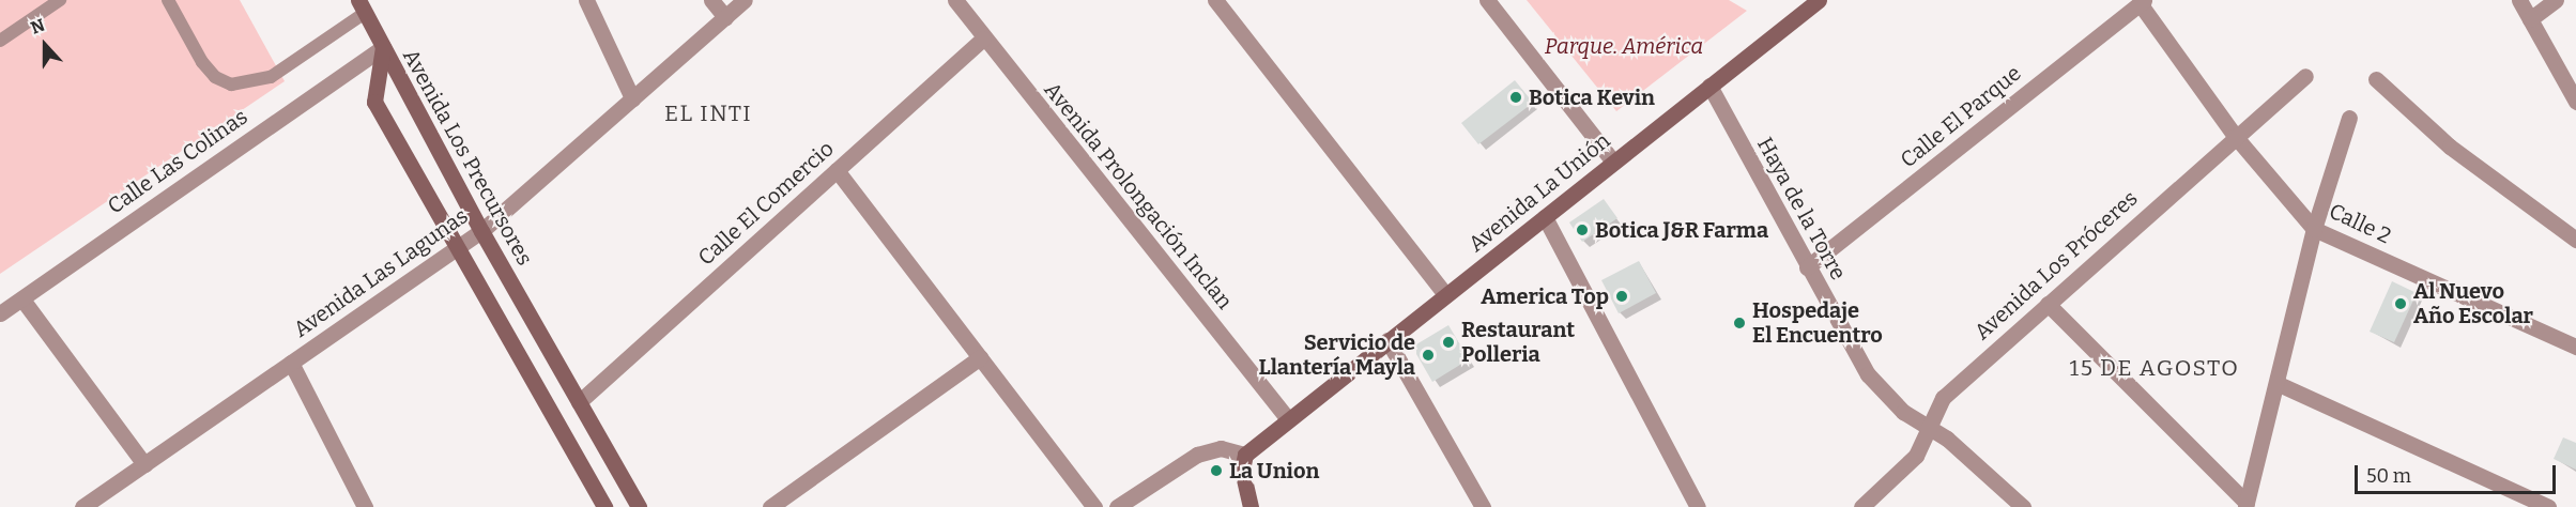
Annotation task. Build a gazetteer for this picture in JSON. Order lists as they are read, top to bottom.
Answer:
{
  "streets": {
    "street": [
      "Calle El Parque",
      "Avenida Los Precursores",
      "Calle Las Colinas",
      "Avenida La Unión",
      "Avenida Prolongación Inclan",
      "Calle El Comercio",
      "Haya de la Torre",
      "Calle 2",
      "Avenida Los Próceres",
      "Avenida Las Lagunas"
    ]
  },
  "crossings": [
    ["Calle El Parque", "Haya de la Torre"],
    ["Calle El Parque", "Calle 2"],
    ["Avenida Los Precursores", "Calle Las Colinas"],
    ["Avenida Los Precursores", "Calle El Comercio"],
    ["Avenida Los Precursores", "Avenida Las Lagunas"],
    ["Avenida La Unión", "Avenida Prolongación Inclan"],
    ["Avenida La Unión", "Haya de la Torre"],
    ["Avenida Prolongación Inclan", "Calle El Comercio"],
    ["Haya de la Torre", "Avenida Los Próceres"],
    ["Calle 2", "Avenida Los Próceres"]
  ],
  "districts": ["EL INTI", "15 DE AGOSTO"],
  "parks": ["Parque. América"],
  "places": [
    "Botica Kevin",
    "Botica J&R Farma",
    "America Top",
    "Al Nuevo Año Escolar",
    "Hospedaje El Encuentro",
    "Restaurant Polleria",
    "Servicio de Llantería Mayla",
    "La Union"
  ],
  "scale_bar": "50 m",
  "north": "top"
}
